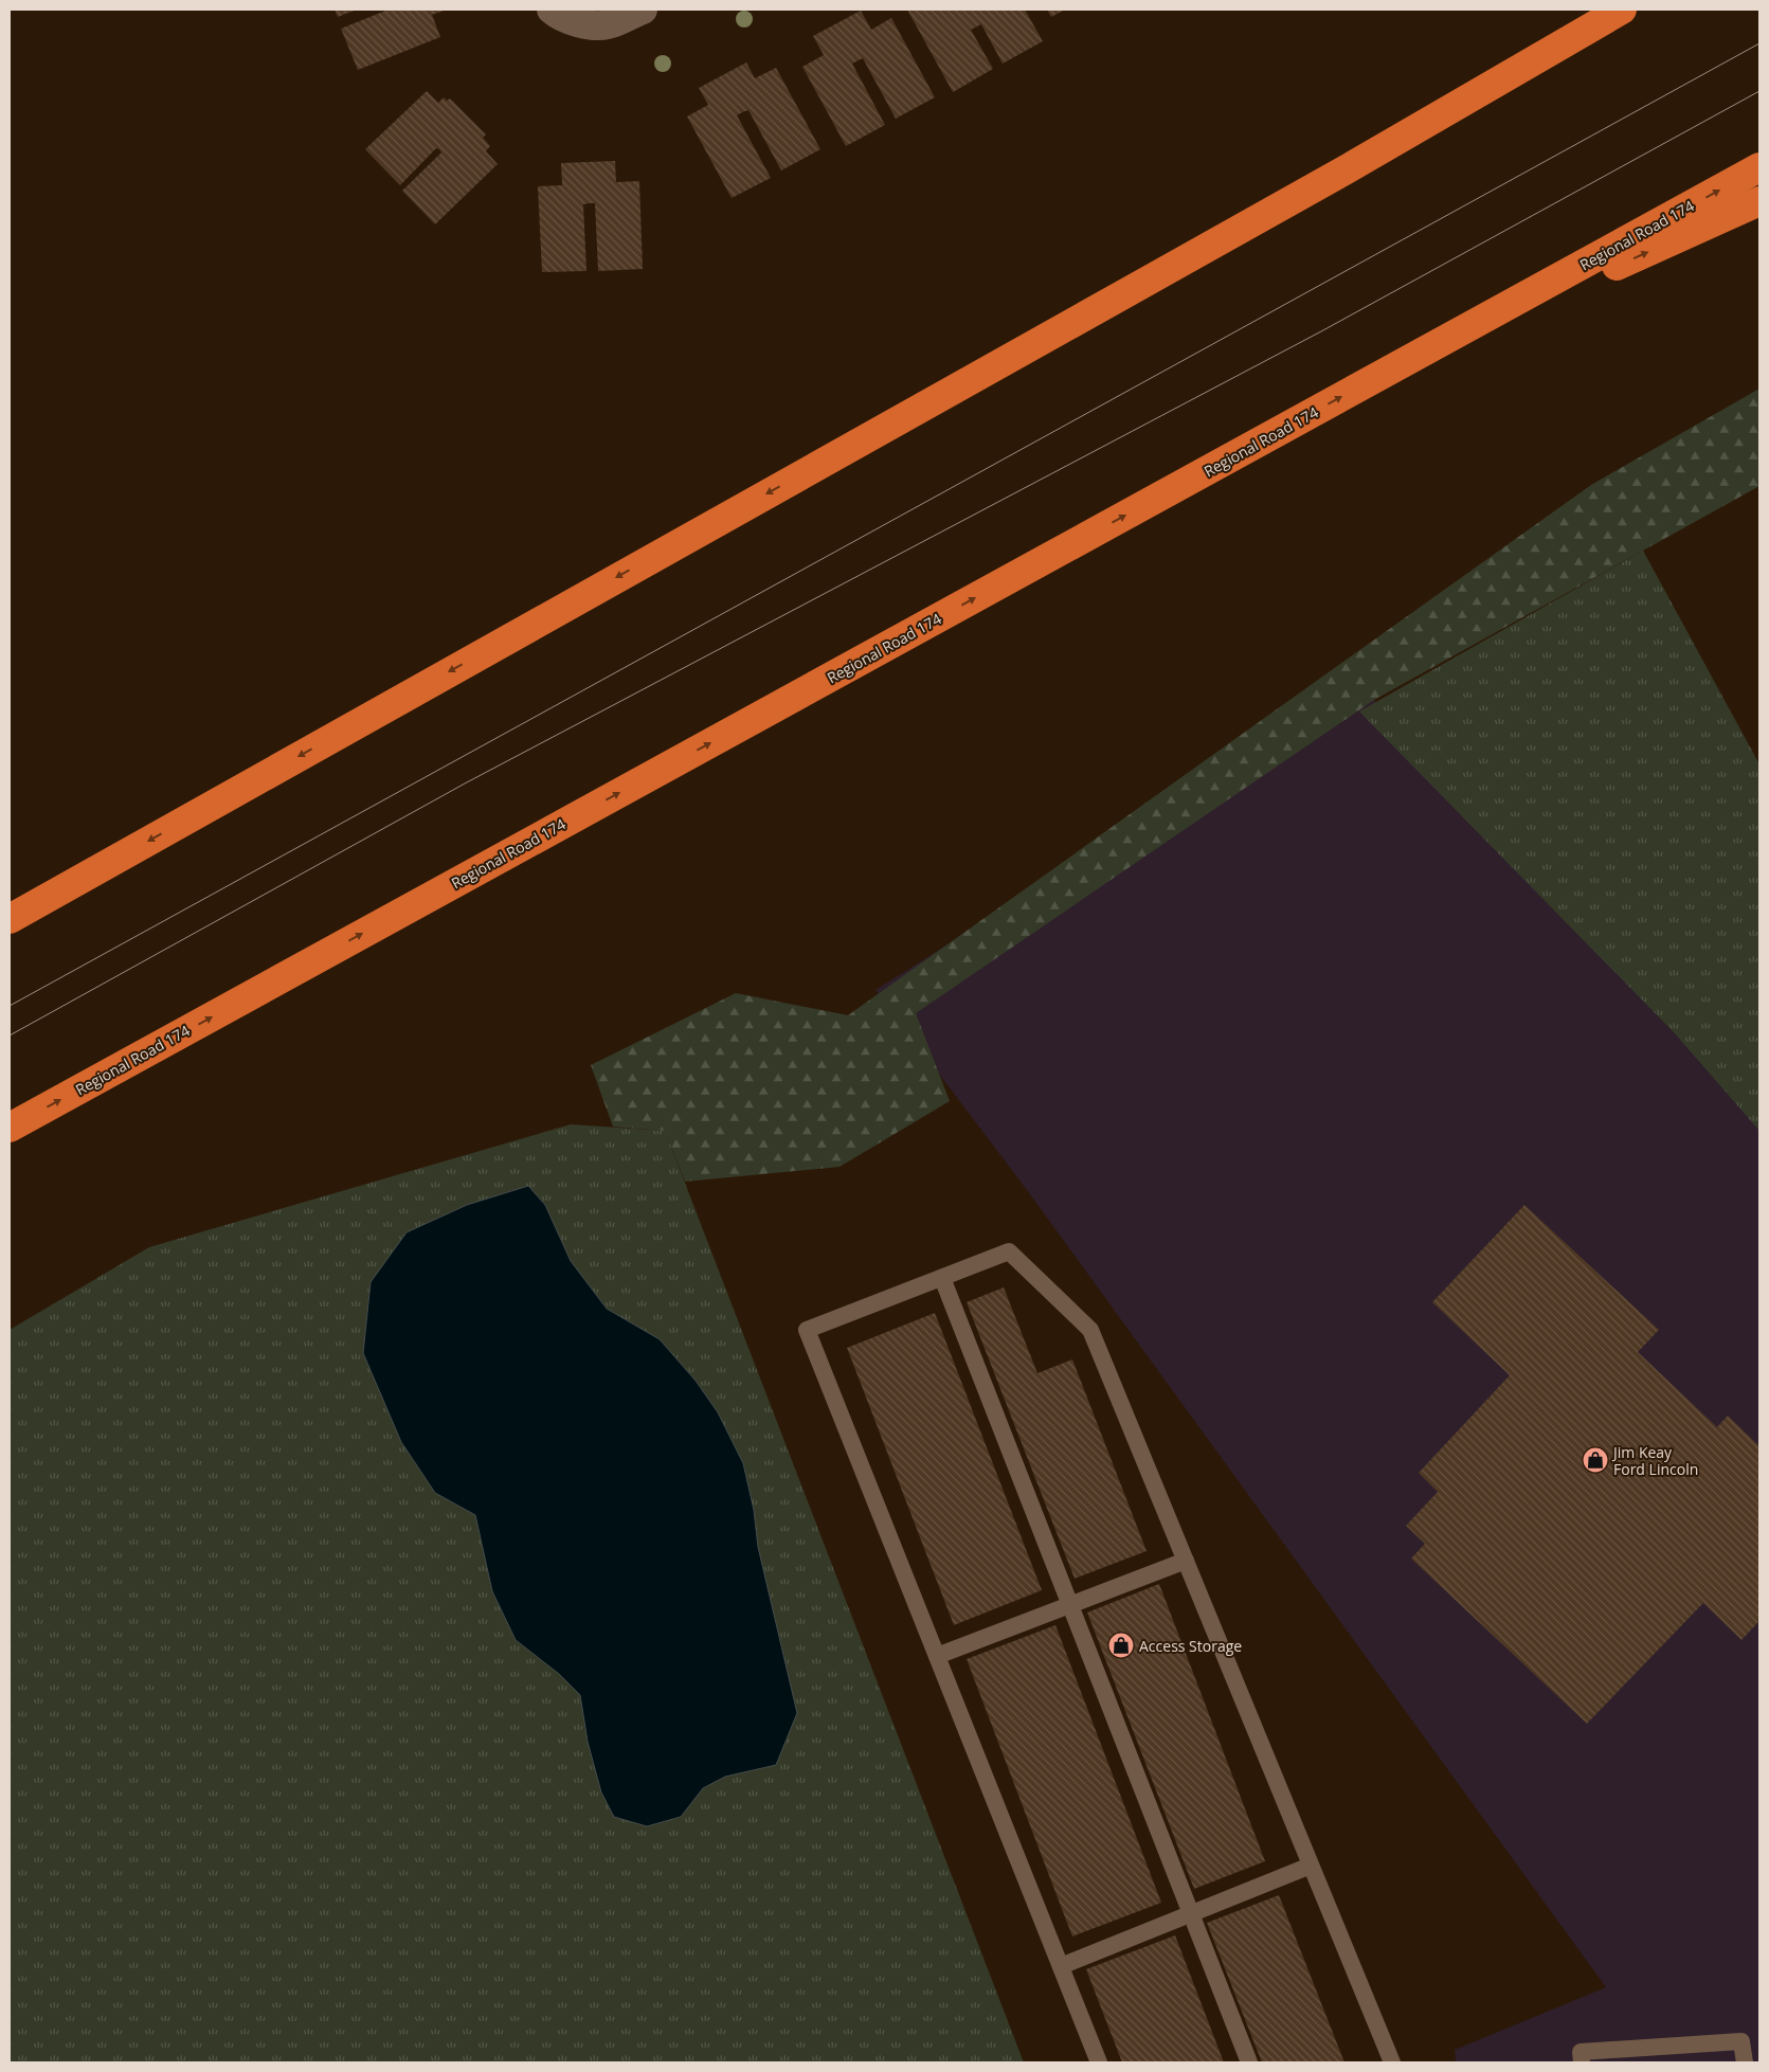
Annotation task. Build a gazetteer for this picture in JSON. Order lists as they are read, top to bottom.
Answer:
{
  "streets": {
    "highway": ["Regional Road 174"]
  },
  "places": {
    "shop": ["Jim Keay Ford Lincoln", "Access Storage"]
  }
}
